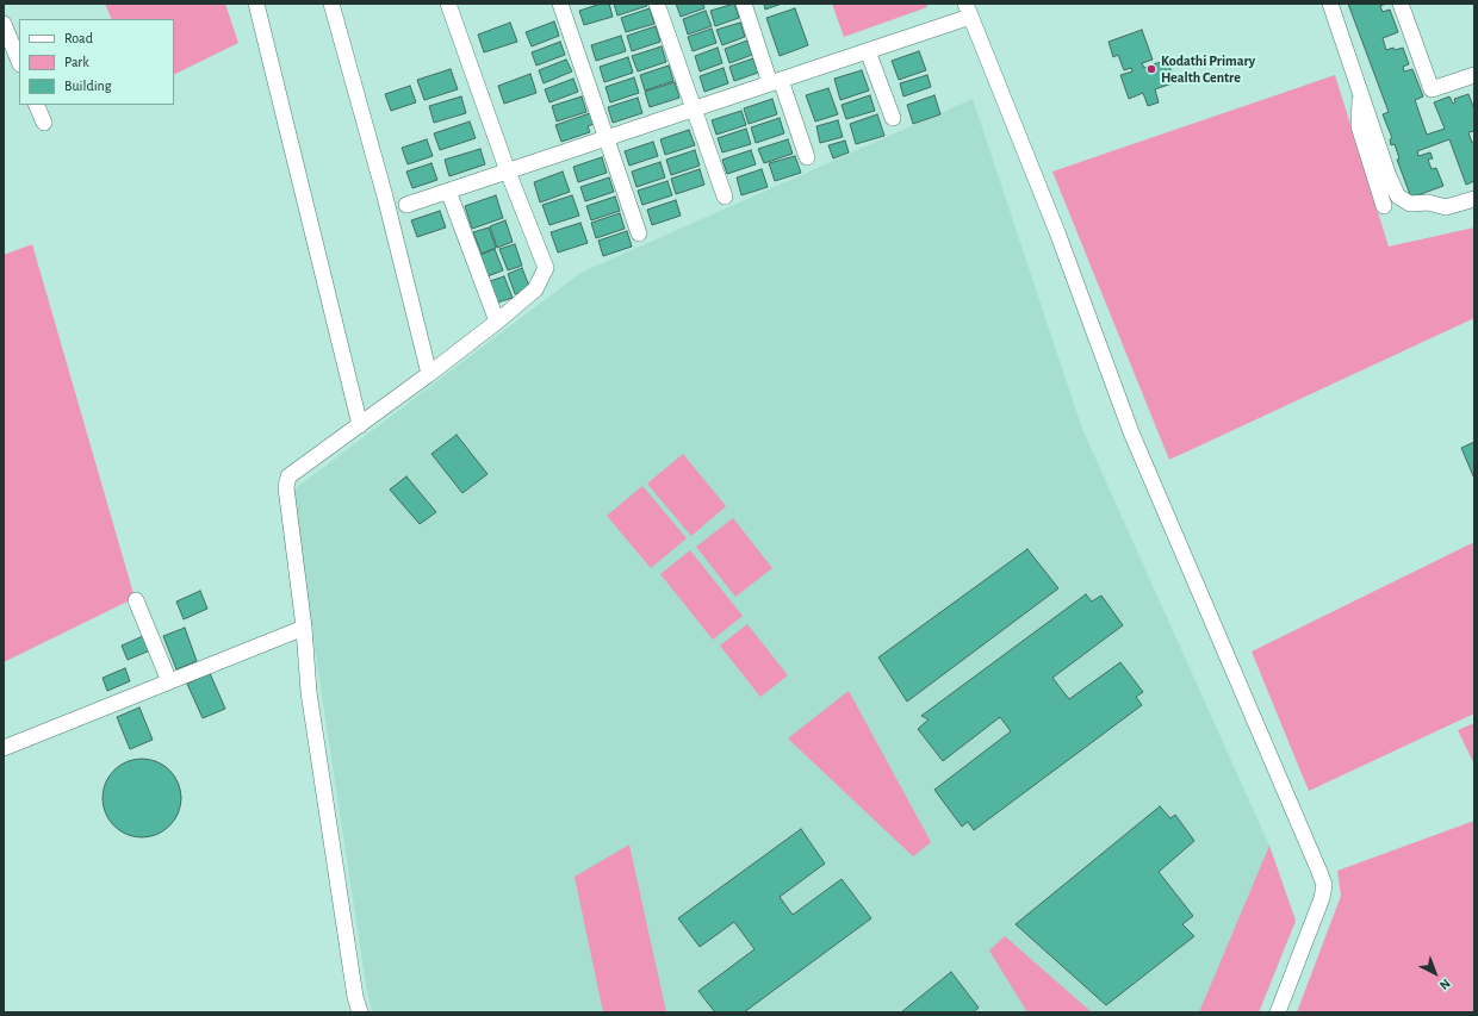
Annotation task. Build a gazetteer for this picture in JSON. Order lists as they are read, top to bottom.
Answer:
{
  "places": ["Kodathi Primary Health Centre"],
  "legend": ["Road", "Park", "Building"],
  "north": "bottom right"
}
